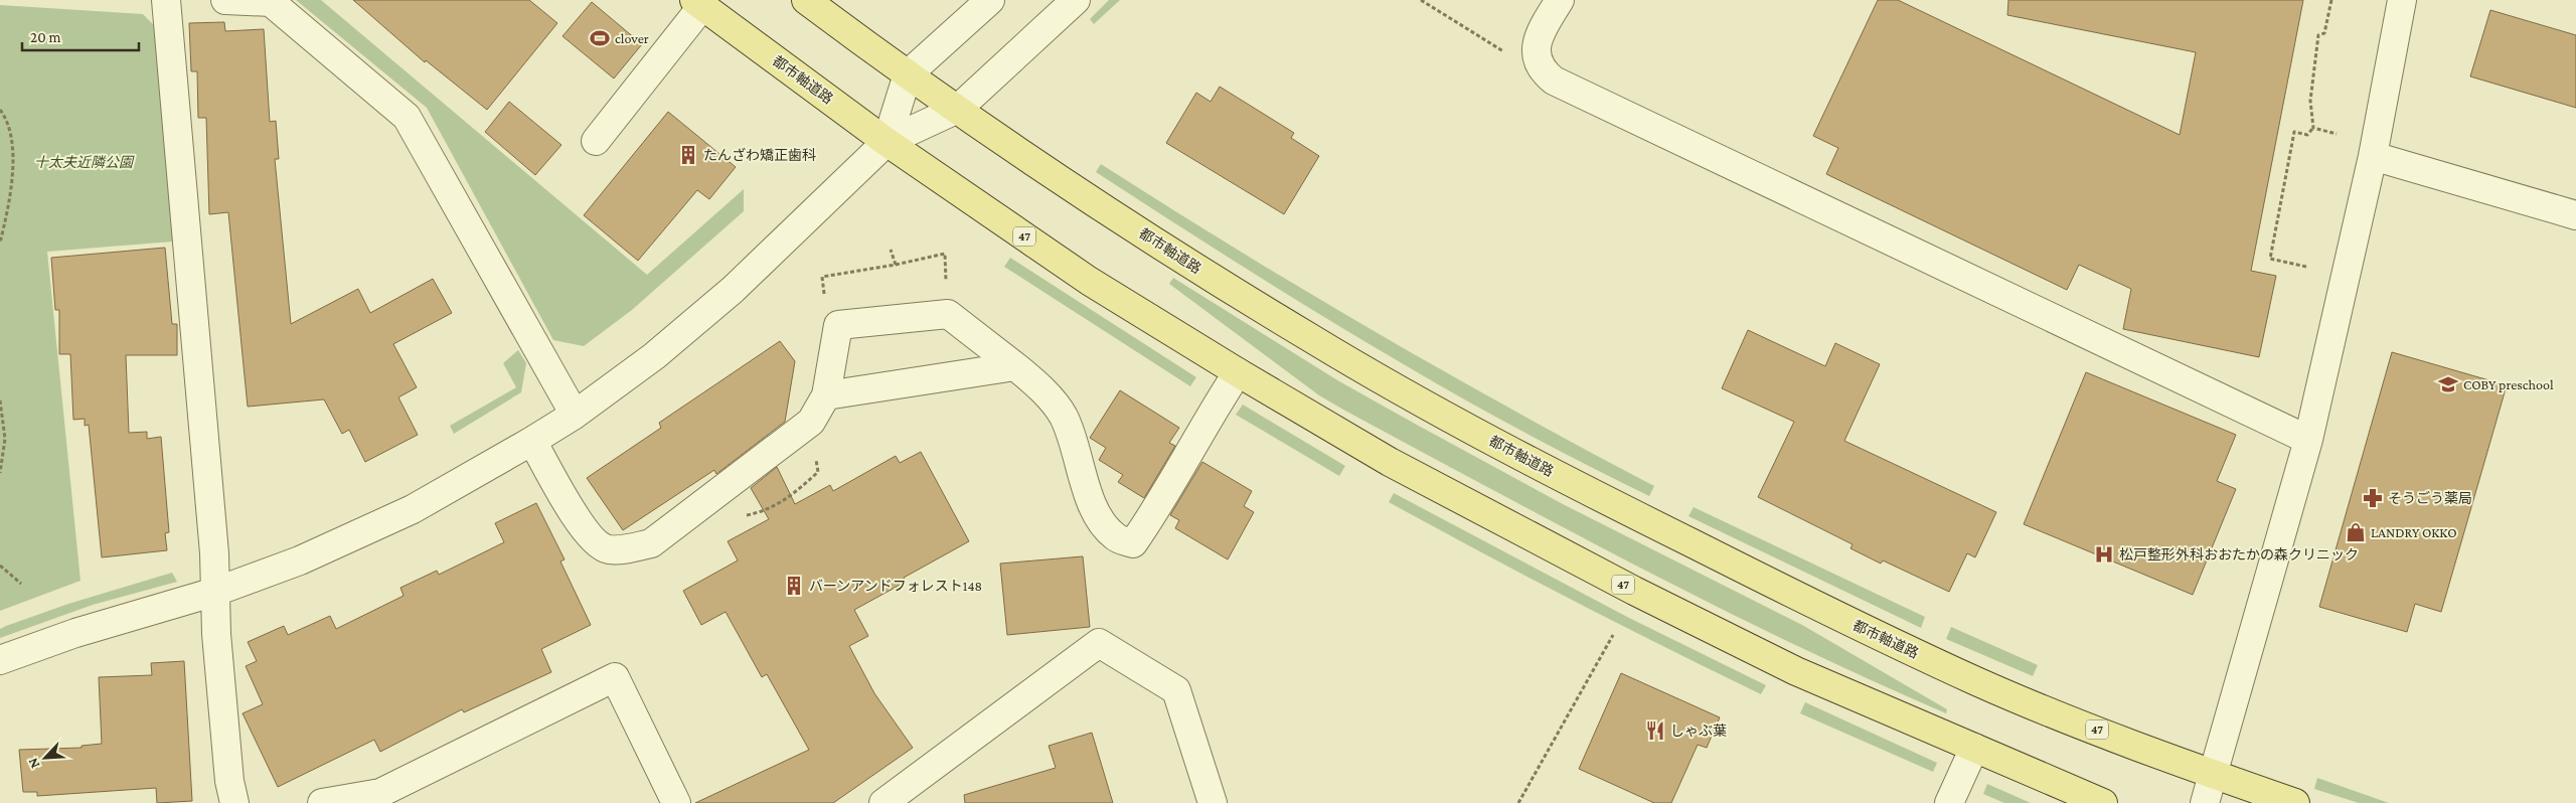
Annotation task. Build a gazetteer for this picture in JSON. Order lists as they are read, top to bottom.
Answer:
{
  "streets": {
    "main road": ["都市軸道路", "47"]
  },
  "parks": ["十太夫近隣公園"],
  "places": {
    "sports": ["clover"],
    "building": ["たんざわ矯正歯科", "バーンアンドフォレスト148"],
    "school or university": ["COBY preschool"],
    "pharmacy": ["そうごう薬局"],
    "shop": ["LANDRY OKKO"],
    "hospital": ["松戸整形外科おおたかの森クリニック"],
    "restaurant": ["しゃぶ葉"]
  },
  "scale_bar": "20 m",
  "north": "bottom left"
}
